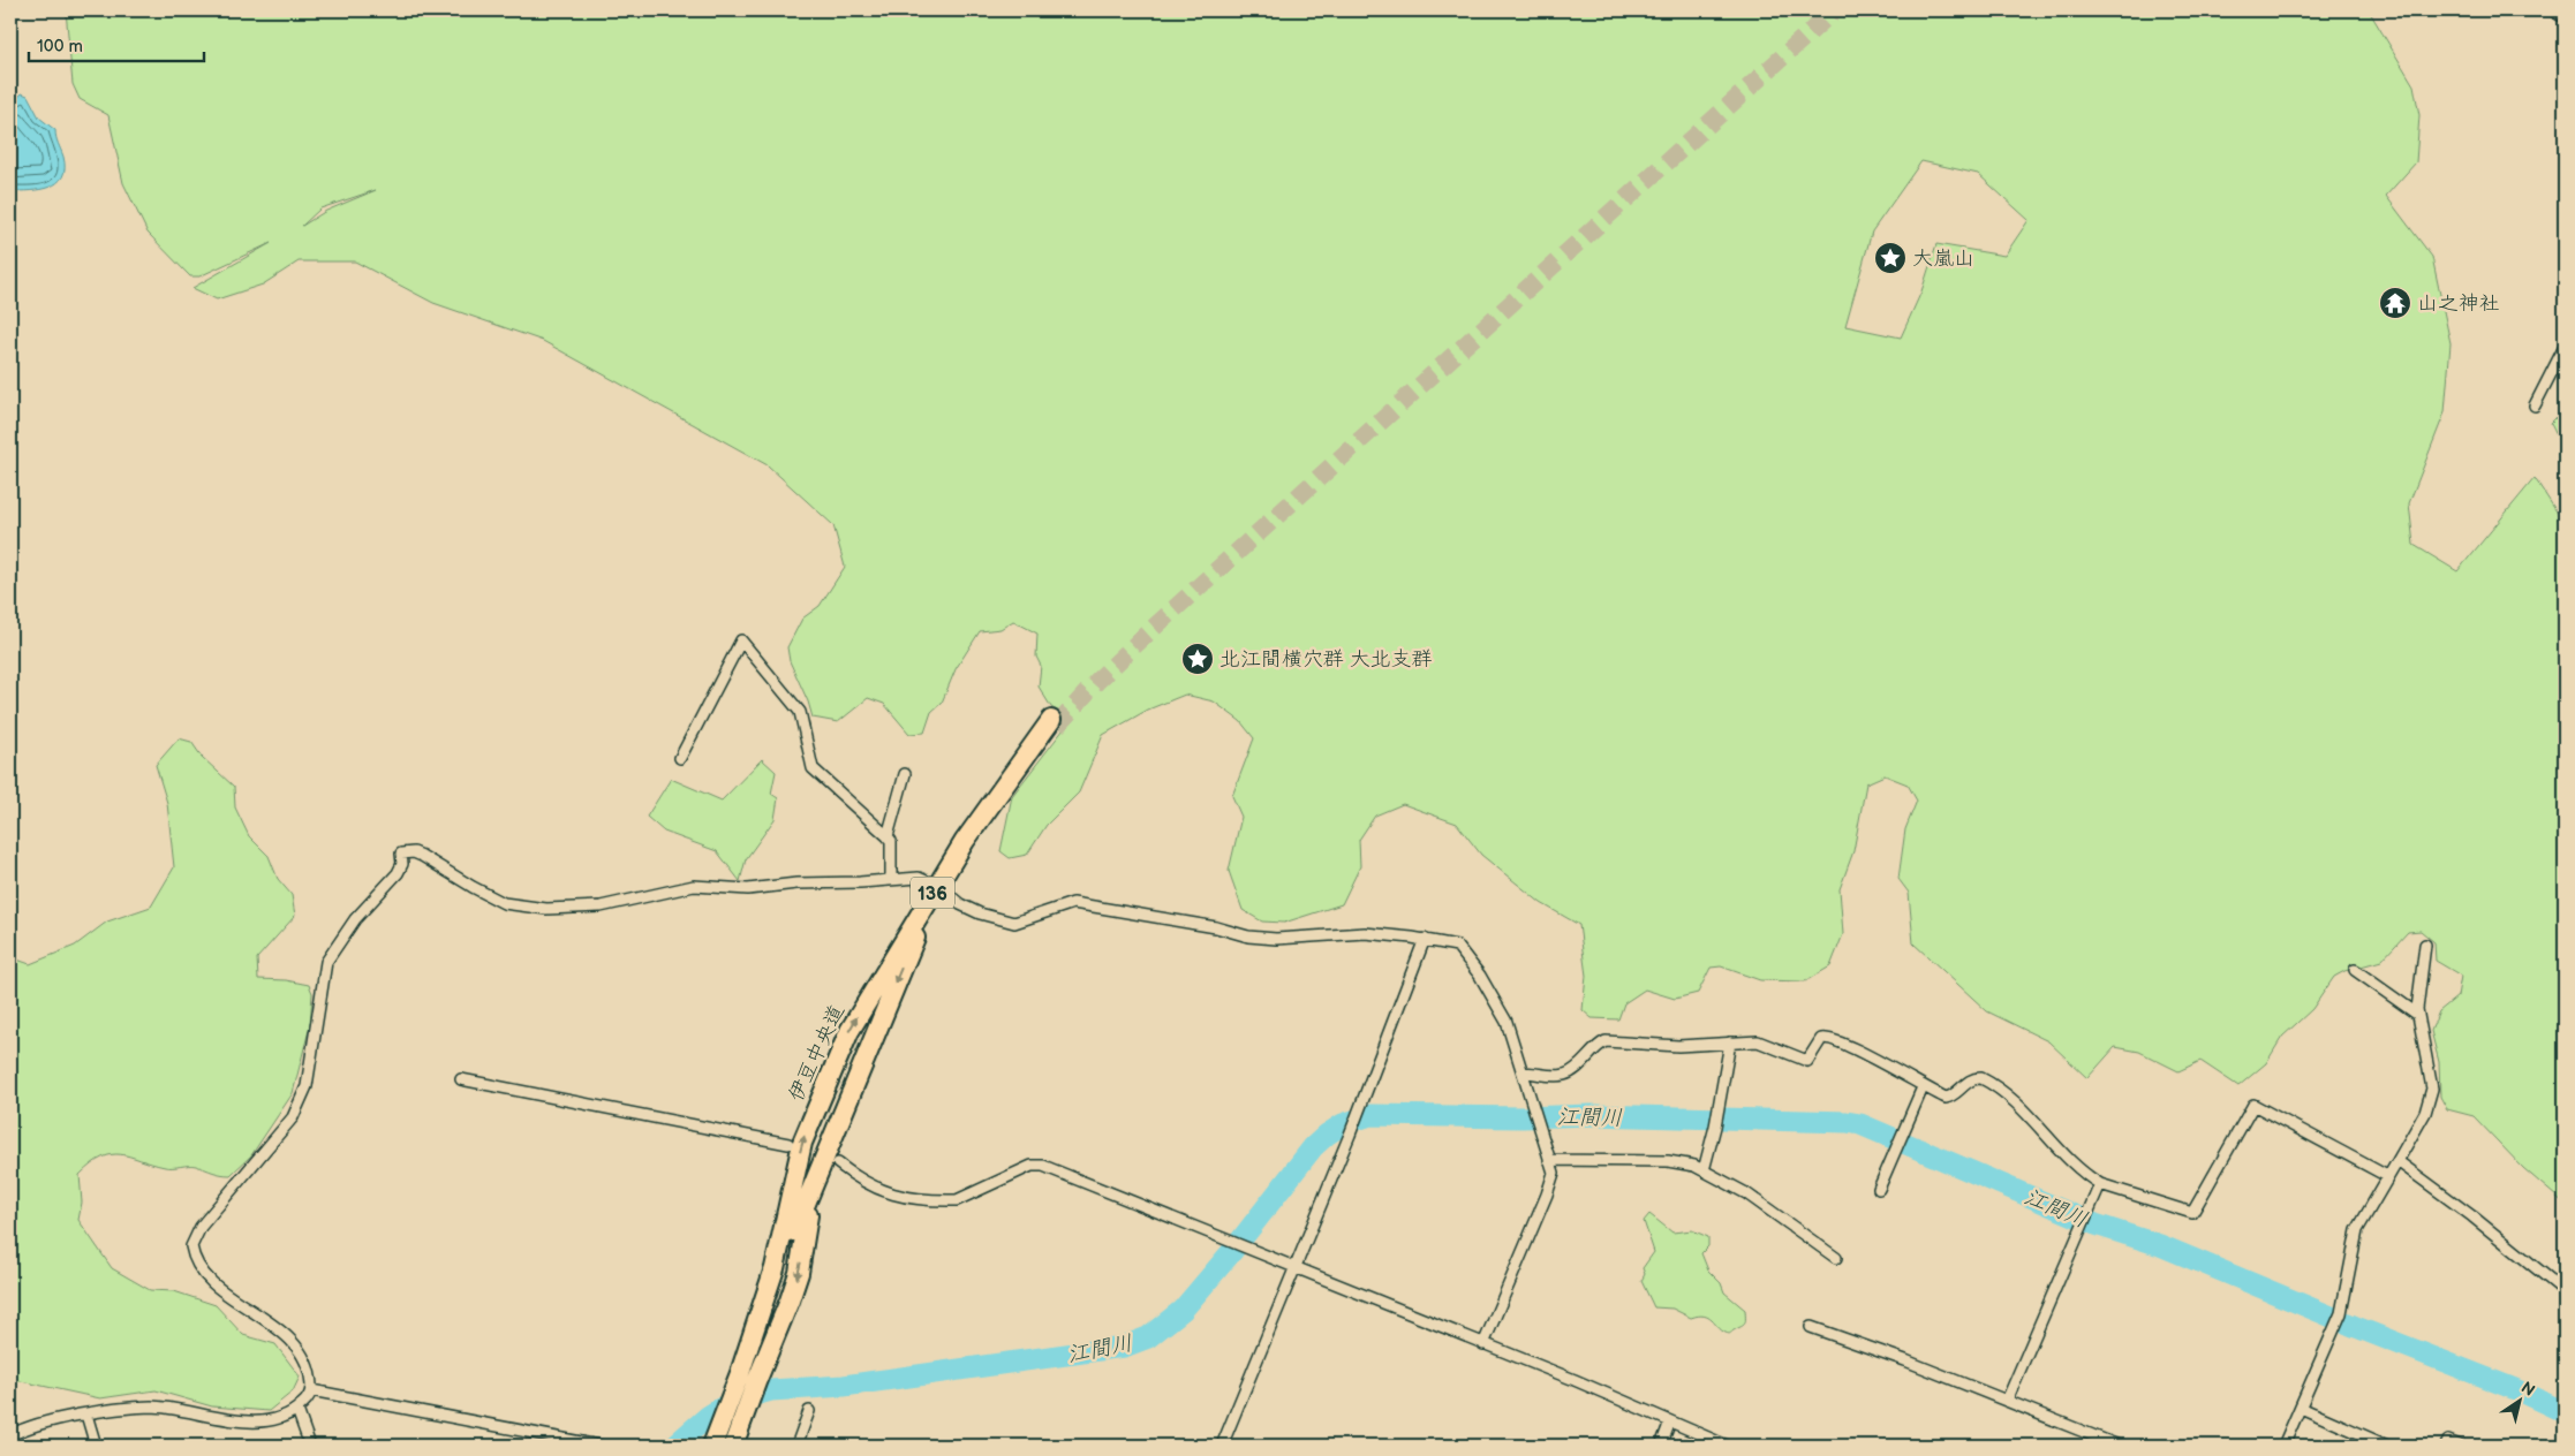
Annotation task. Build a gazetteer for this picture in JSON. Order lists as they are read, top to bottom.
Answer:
{
  "streets": {
    "highway": ["136", "伊豆中央道"]
  },
  "crossings": [
    ["136", "伊豆中央道"]
  ],
  "water": ["江間川"],
  "places": {
    "place": ["大嵐山", "北江間横穴群 大北支群"],
    "temple": ["山之神社"]
  },
  "scale_bar": "100 m",
  "north": "top right"
}
